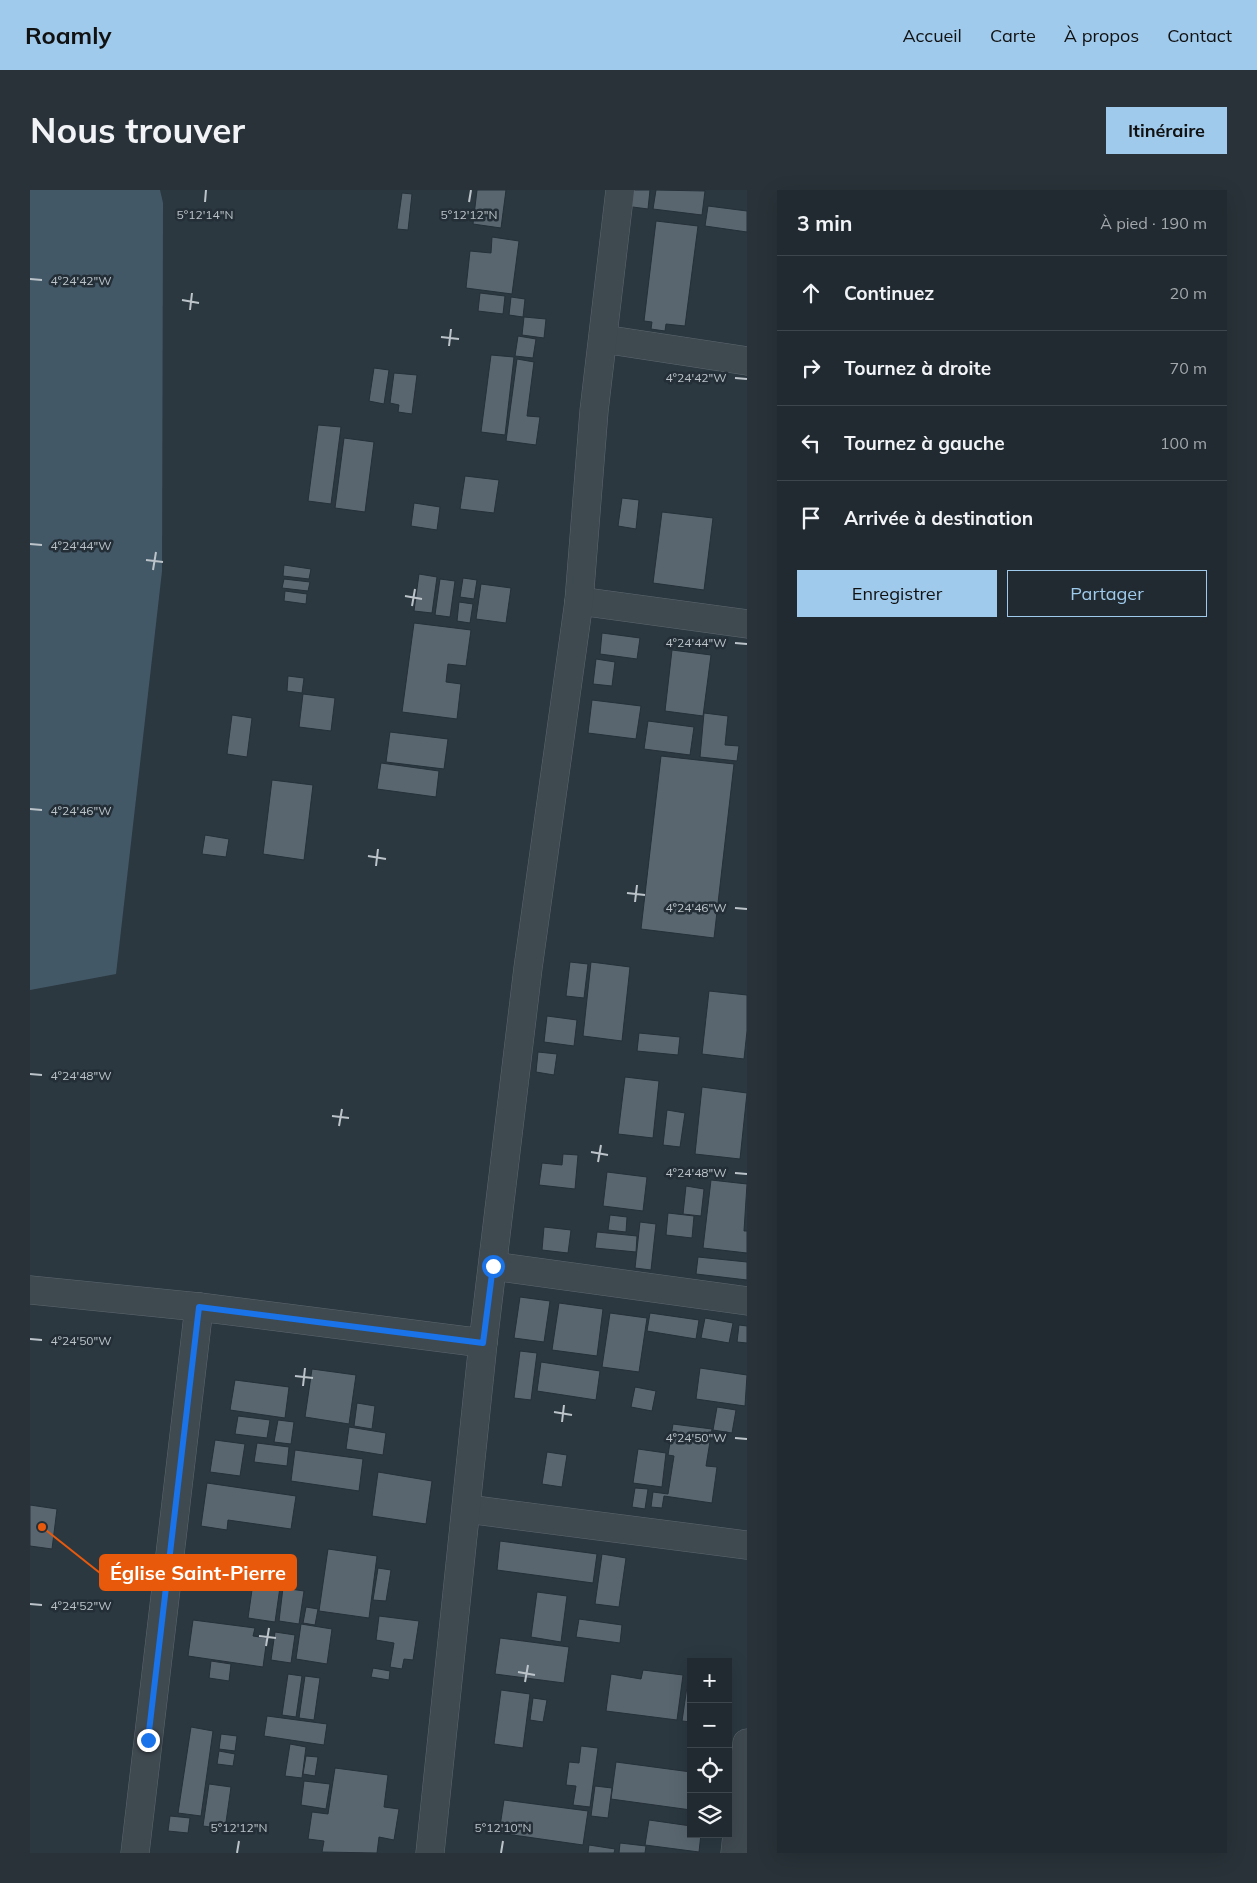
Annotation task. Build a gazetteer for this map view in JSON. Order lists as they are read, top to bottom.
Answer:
{
  "places": ["Église Saint-Pierre"],
  "page": {
    "header": "Roamly",
    "nav": [
      "Accueil",
      "Carte",
      "À propos",
      "Contact"
    ],
    "buttons": [
      "Itinéraire",
      ["Enregistrer", "Partager"]
    ],
    "title": "Nous trouver",
    "heading": ["3 min", "À pied · 190 m"],
    "list": [
      ["Continuez", "20 m"],
      ["Tournez à droite", "70 m"],
      ["Tournez à gauche", "100 m"],
      "Arrivée à destination"
    ],
    "map_buttons": ["+", "−"]
  },
  "coordinates": [
    "5°12'14\"N",
    "5°12'12\"N",
    "4°24'42\"W",
    "4°24'44\"W",
    "4°24'46\"W",
    "4°24'48\"W",
    "4°24'50\"W",
    "4°24'52\"W",
    "5°12'10\"N"
  ]
}
